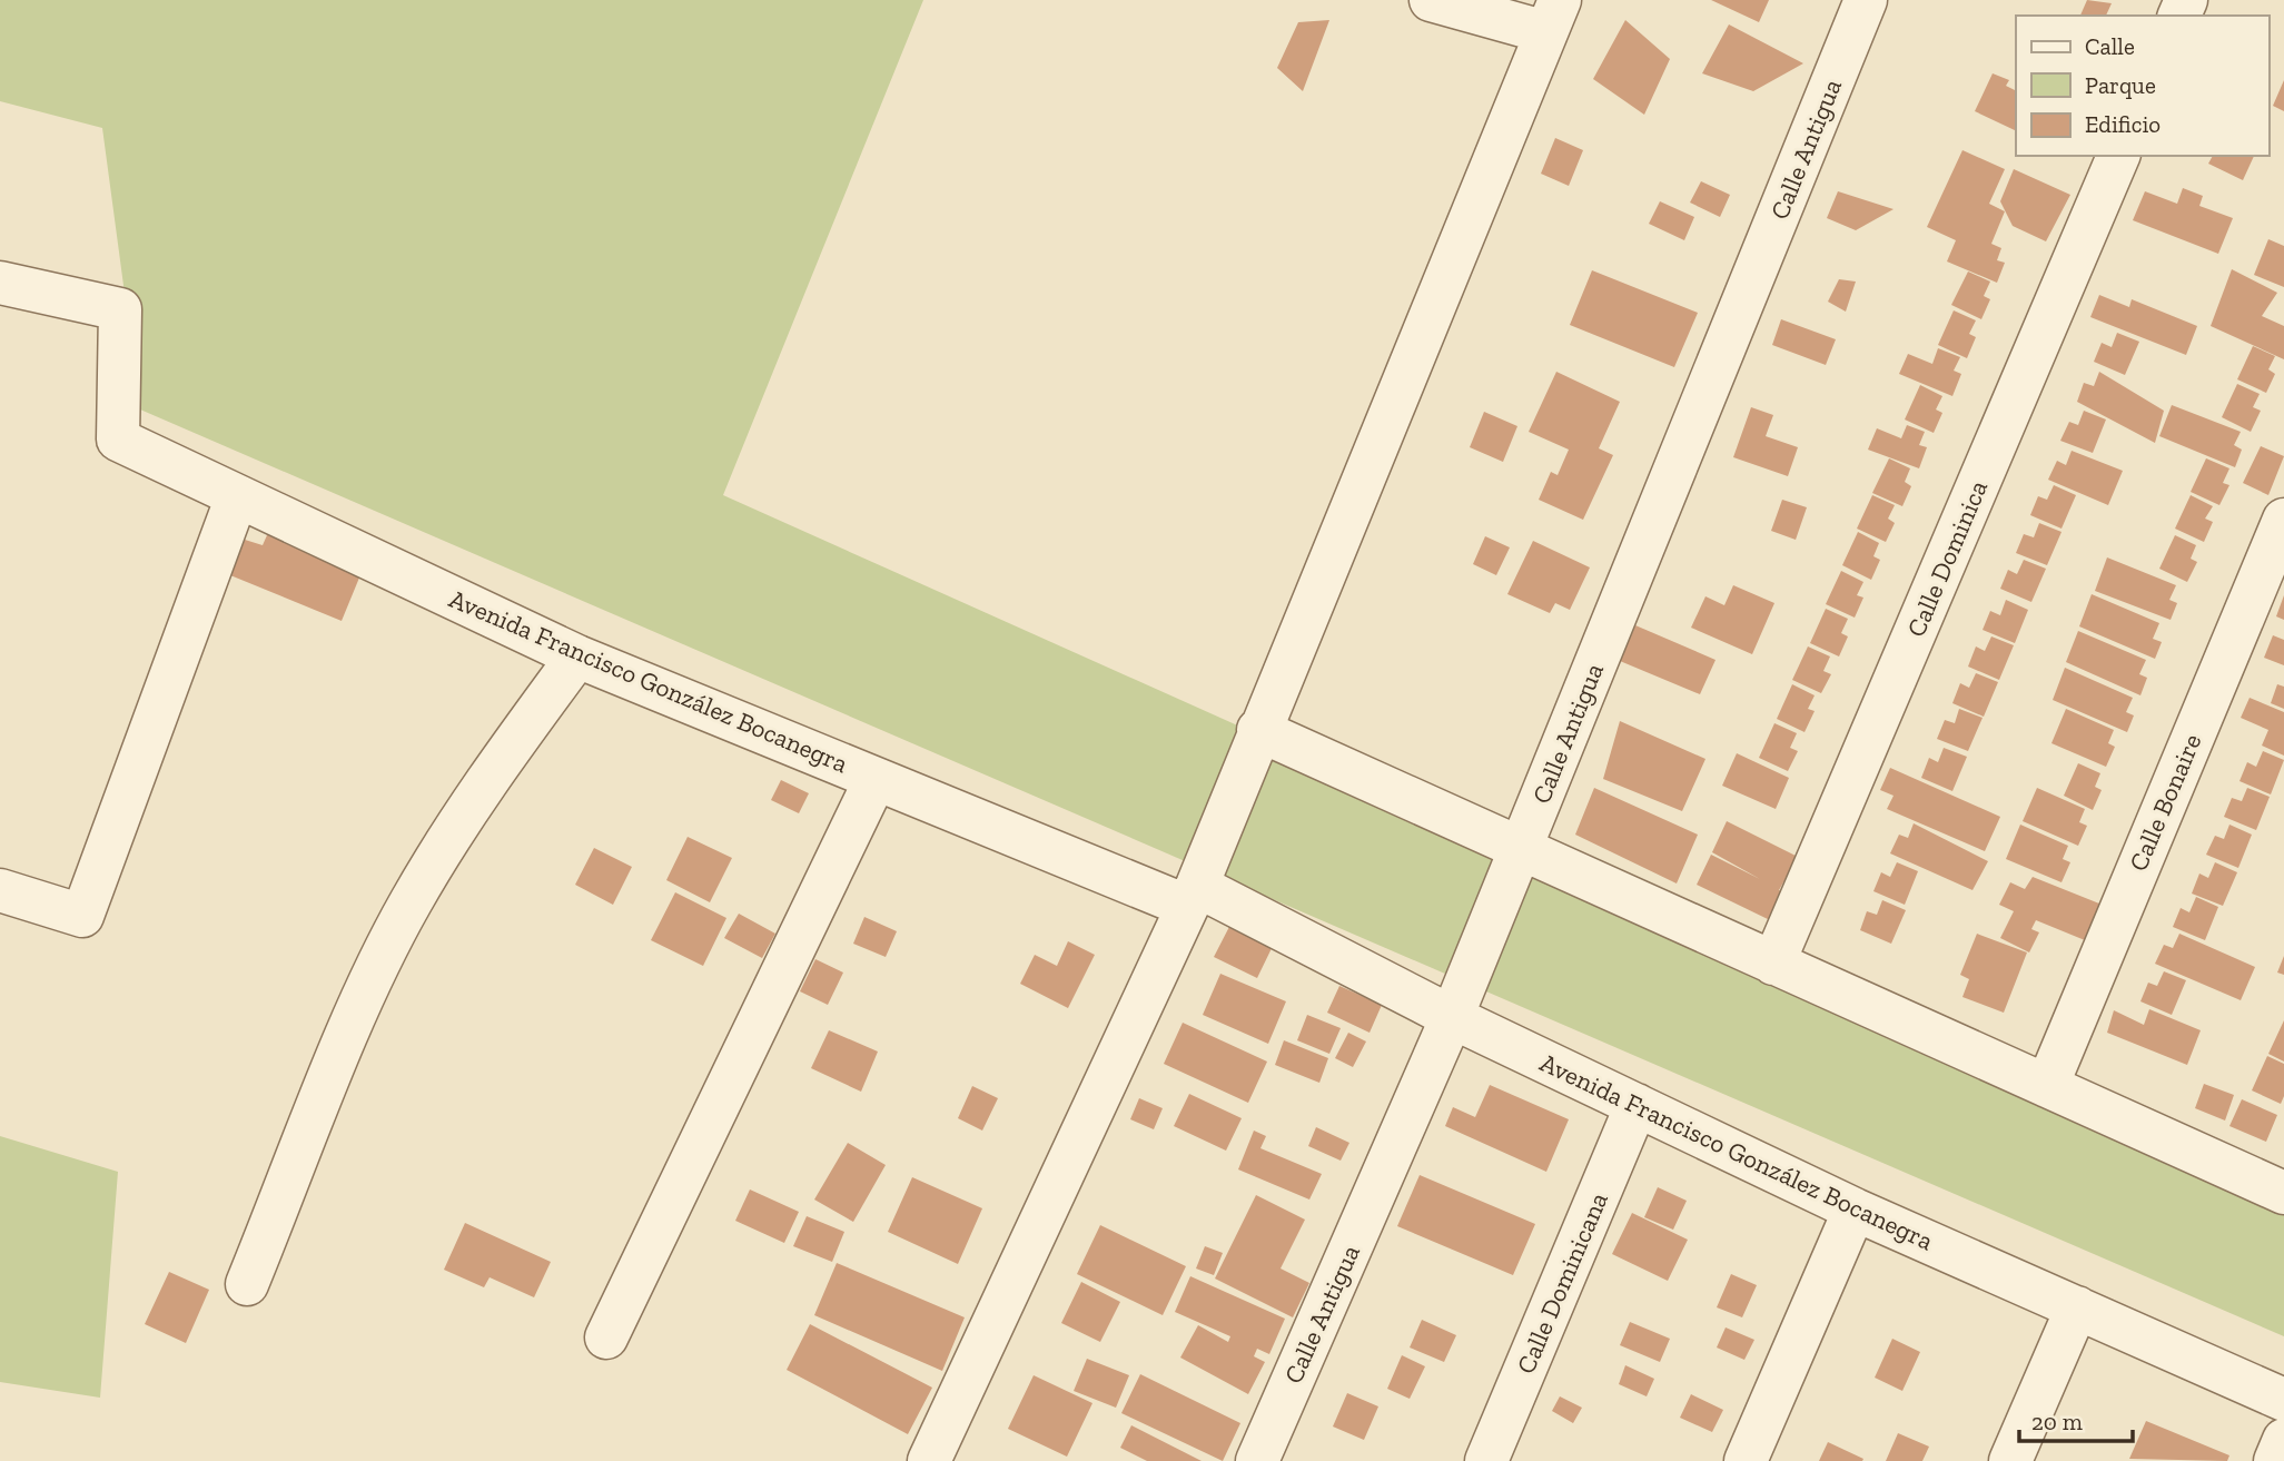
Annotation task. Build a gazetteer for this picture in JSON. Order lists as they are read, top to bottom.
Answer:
{
  "streets": {
    "street": [
      "Calle Antigua",
      "Calle Dominica",
      "Avenida Francisco González Bocanegra",
      "Calle Bonaire",
      "Calle Dominicana"
    ]
  },
  "crossings": [
    ["Calle Antigua", "Avenida Francisco González Bocanegra"],
    ["Avenida Francisco González Bocanegra", "Calle Dominicana"]
  ],
  "legend": ["Calle", "Parque", "Edificio"],
  "scale_bar": "20 m"
}
